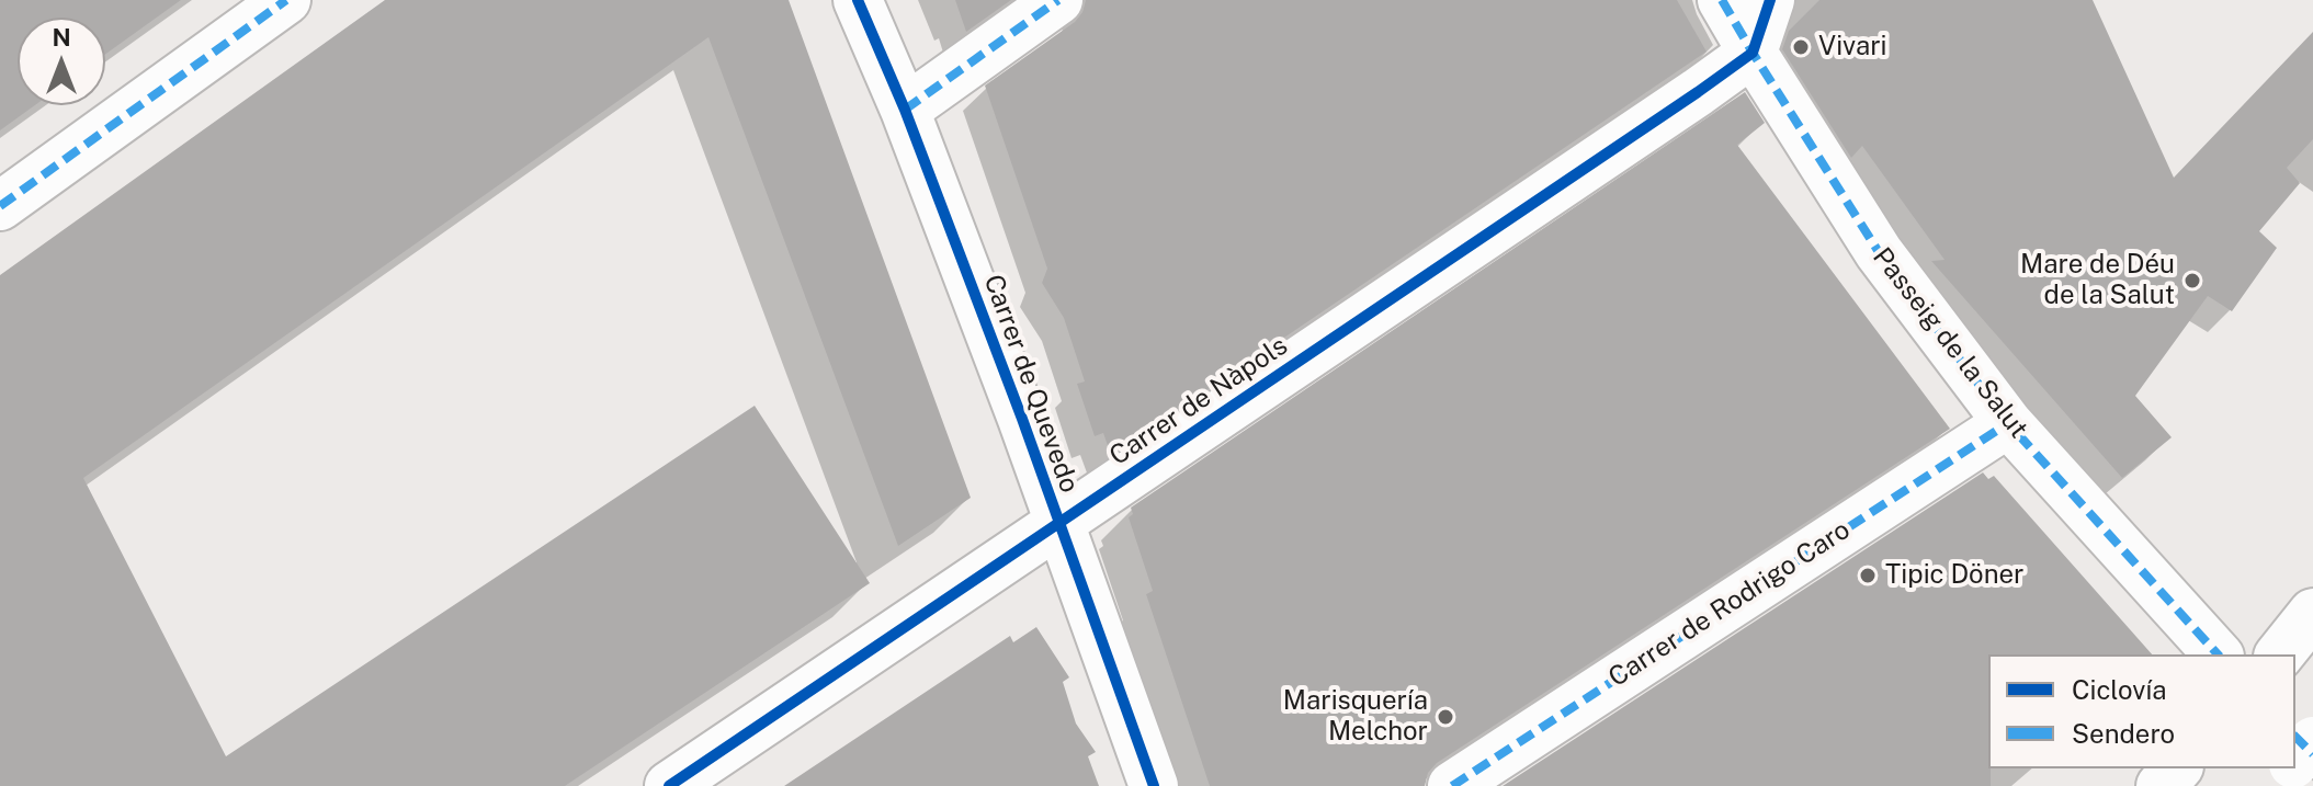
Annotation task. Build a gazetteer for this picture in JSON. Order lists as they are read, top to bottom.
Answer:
{
  "streets": {
    "main road": [
      "Passeig de la Salut",
      "Carrer de Quevedo",
      "Carrer de Nàpols",
      "Carrer de Rodrigo Caro"
    ]
  },
  "crossings": [
    ["Passeig de la Salut", "Carrer de Nàpols"],
    ["Passeig de la Salut", "Carrer de Rodrigo Caro"],
    ["Carrer de Quevedo", "Carrer de Nàpols"]
  ],
  "places": [
    "Vivari",
    "Mare de Déu de la Salut",
    "Tipic Döner",
    "Marisquería Melchor"
  ],
  "legend": ["Ciclovía", "Sendero"],
  "north": "top"
}
